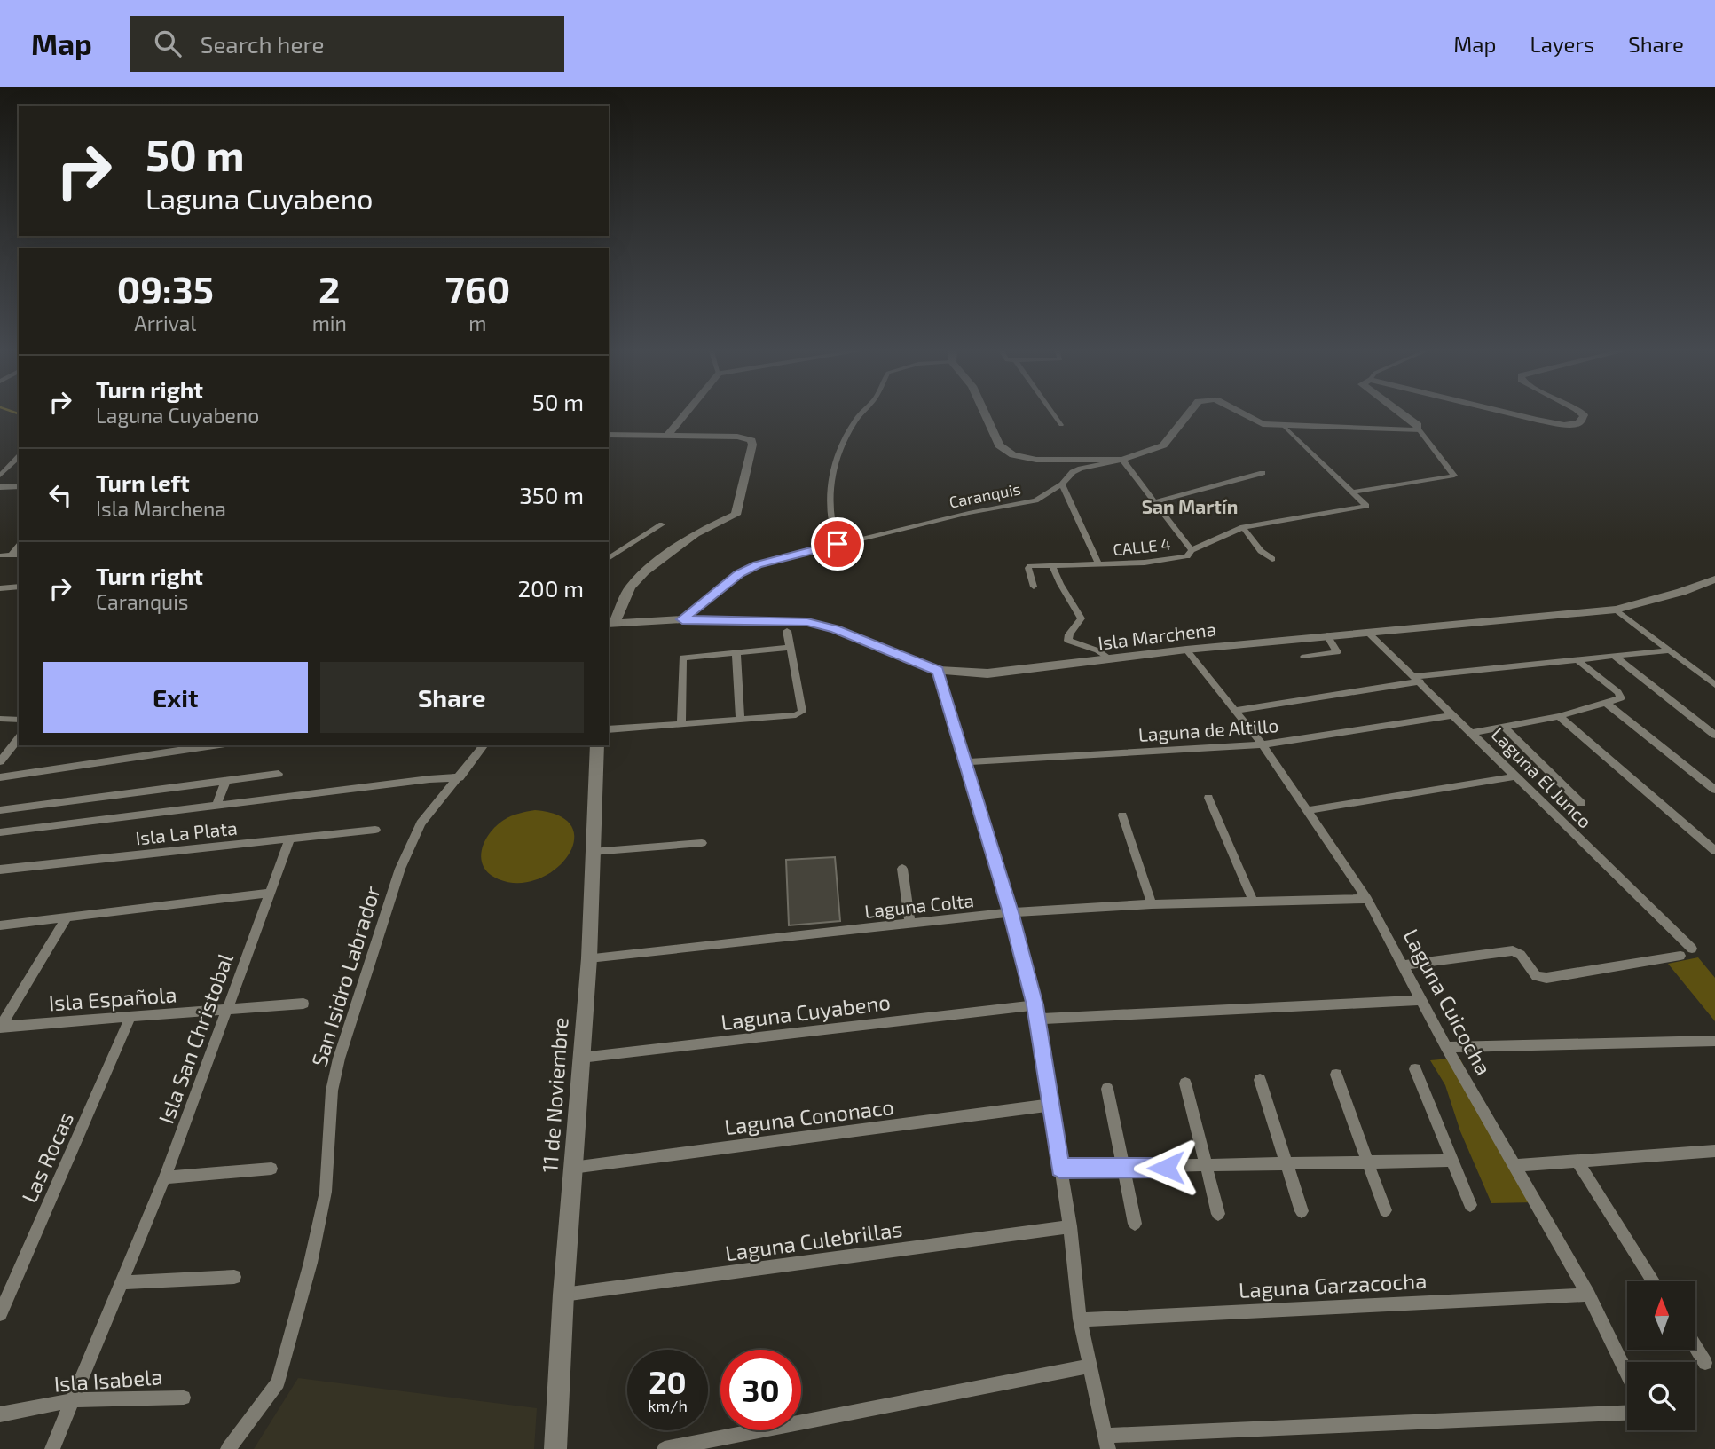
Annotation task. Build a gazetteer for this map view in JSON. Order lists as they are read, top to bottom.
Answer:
{
  "streets": {
    "street": [
      "Caranquis",
      "CALLE 4",
      "Isla Marchena",
      "Laguna de Altillo",
      "Laguna El Junco",
      "Isla La Plata",
      "Laguna Colta",
      "San Isidro Labrador",
      "Isla Española",
      "Laguna Cuicocha",
      "Laguna Cuyabeno",
      "Isla San Christobal",
      "11 de Noviembre",
      "Laguna Cononaco",
      "Las Rocas",
      "Laguna Culebrillas",
      "Laguna Garzacocha",
      "Isla Isabela"
    ]
  },
  "crossings": [
    ["Caranquis", "Isla Marchena"],
    ["Isla Marchena", "Laguna El Junco"],
    ["Isla Marchena", "Laguna Cuicocha"],
    ["Laguna de Altillo", "Laguna El Junco"],
    ["Laguna de Altillo", "Laguna Cuicocha"],
    ["Isla La Plata", "Isla San Christobal"],
    ["Laguna Colta", "Laguna Cuicocha"],
    ["Laguna Colta", "11 de Noviembre"],
    ["Isla Española", "Isla San Christobal"],
    ["Isla Española", "Las Rocas"],
    ["Laguna Cuicocha", "Laguna Garzacocha"],
    ["Laguna Cuyabeno", "11 de Noviembre"],
    ["Isla San Christobal", "Isla Isabela"],
    ["11 de Noviembre", "Laguna Cononaco"],
    ["11 de Noviembre", "Laguna Culebrillas"]
  ],
  "districts": ["San Martín"],
  "north": "top",
  "page": {
    "header": "Map",
    "search": "Search here",
    "nav": ["Map", "Layers", "Share"],
    "turn": ["50 m", "Laguna Cuyabeno"],
    "eta": [
      "09:35",
      "Arrival",
      "2",
      "min",
      "760",
      "m"
    ],
    "list": [
      {
        "name": "Turn right",
        "note": "Laguna Cuyabeno",
        "value": "50 m"
      },
      {
        "name": "Turn left",
        "note": "Isla Marchena",
        "value": "350 m"
      },
      {
        "name": "Turn right",
        "note": "Caranquis",
        "value": "200 m"
      }
    ],
    "buttons": ["Exit", "Share"],
    "speed": "20 km/h",
    "limit": "30"
  }
}
